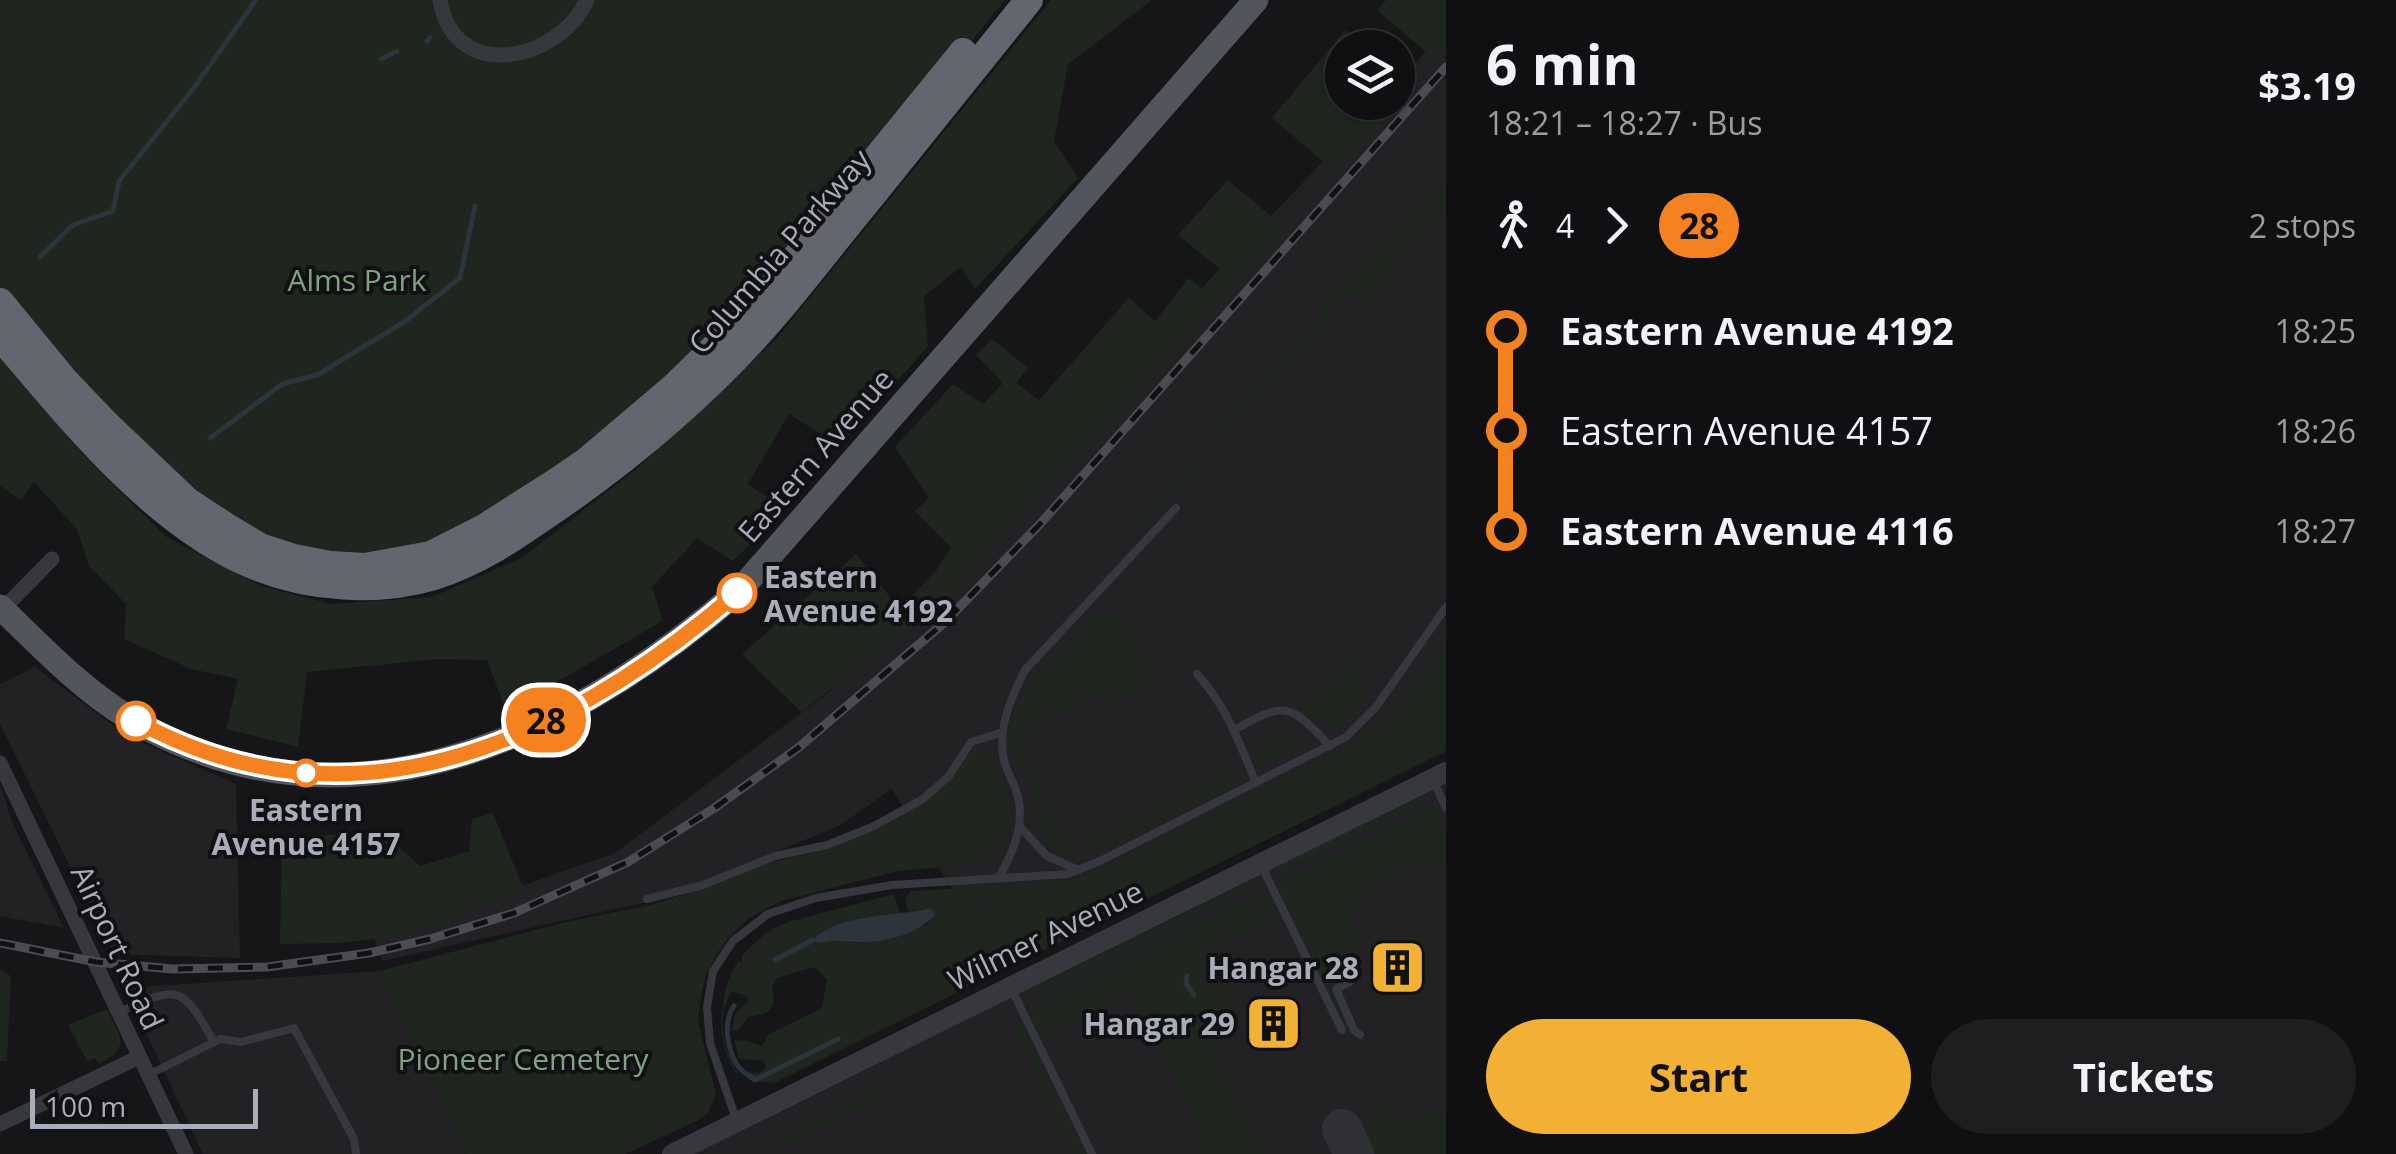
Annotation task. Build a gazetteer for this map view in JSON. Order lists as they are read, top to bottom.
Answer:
{
  "streets": {
    "highway": ["Columbia Parkway"],
    "main road": ["Eastern Avenue"],
    "street": ["Wilmer Avenue", "Airport Road"]
  },
  "parks": ["Alms Park", "Pioneer Cemetery"],
  "places": {
    "other": ["Eastern Avenue 4192", "Eastern Avenue 4157"],
    "building": ["Hangar 28", "Hangar 29"]
  },
  "lines": ["bus line 28"],
  "scale_bar": "100 m",
  "page": {
    "on_map": "28",
    "heading": ["6 min", "18:21 – 18:27 · Bus", "$3.19"],
    "legs": ["4", "28", "2 stops"],
    "list": [
      {
        "name": "Eastern Avenue 4192",
        "value": "18:25"
      },
      {
        "name": "Eastern Avenue 4157",
        "value": "18:26"
      },
      {
        "name": "Eastern Avenue 4116",
        "value": "18:27"
      }
    ],
    "buttons": ["Start", "Tickets"],
    "scale": "100 m"
  }
}
